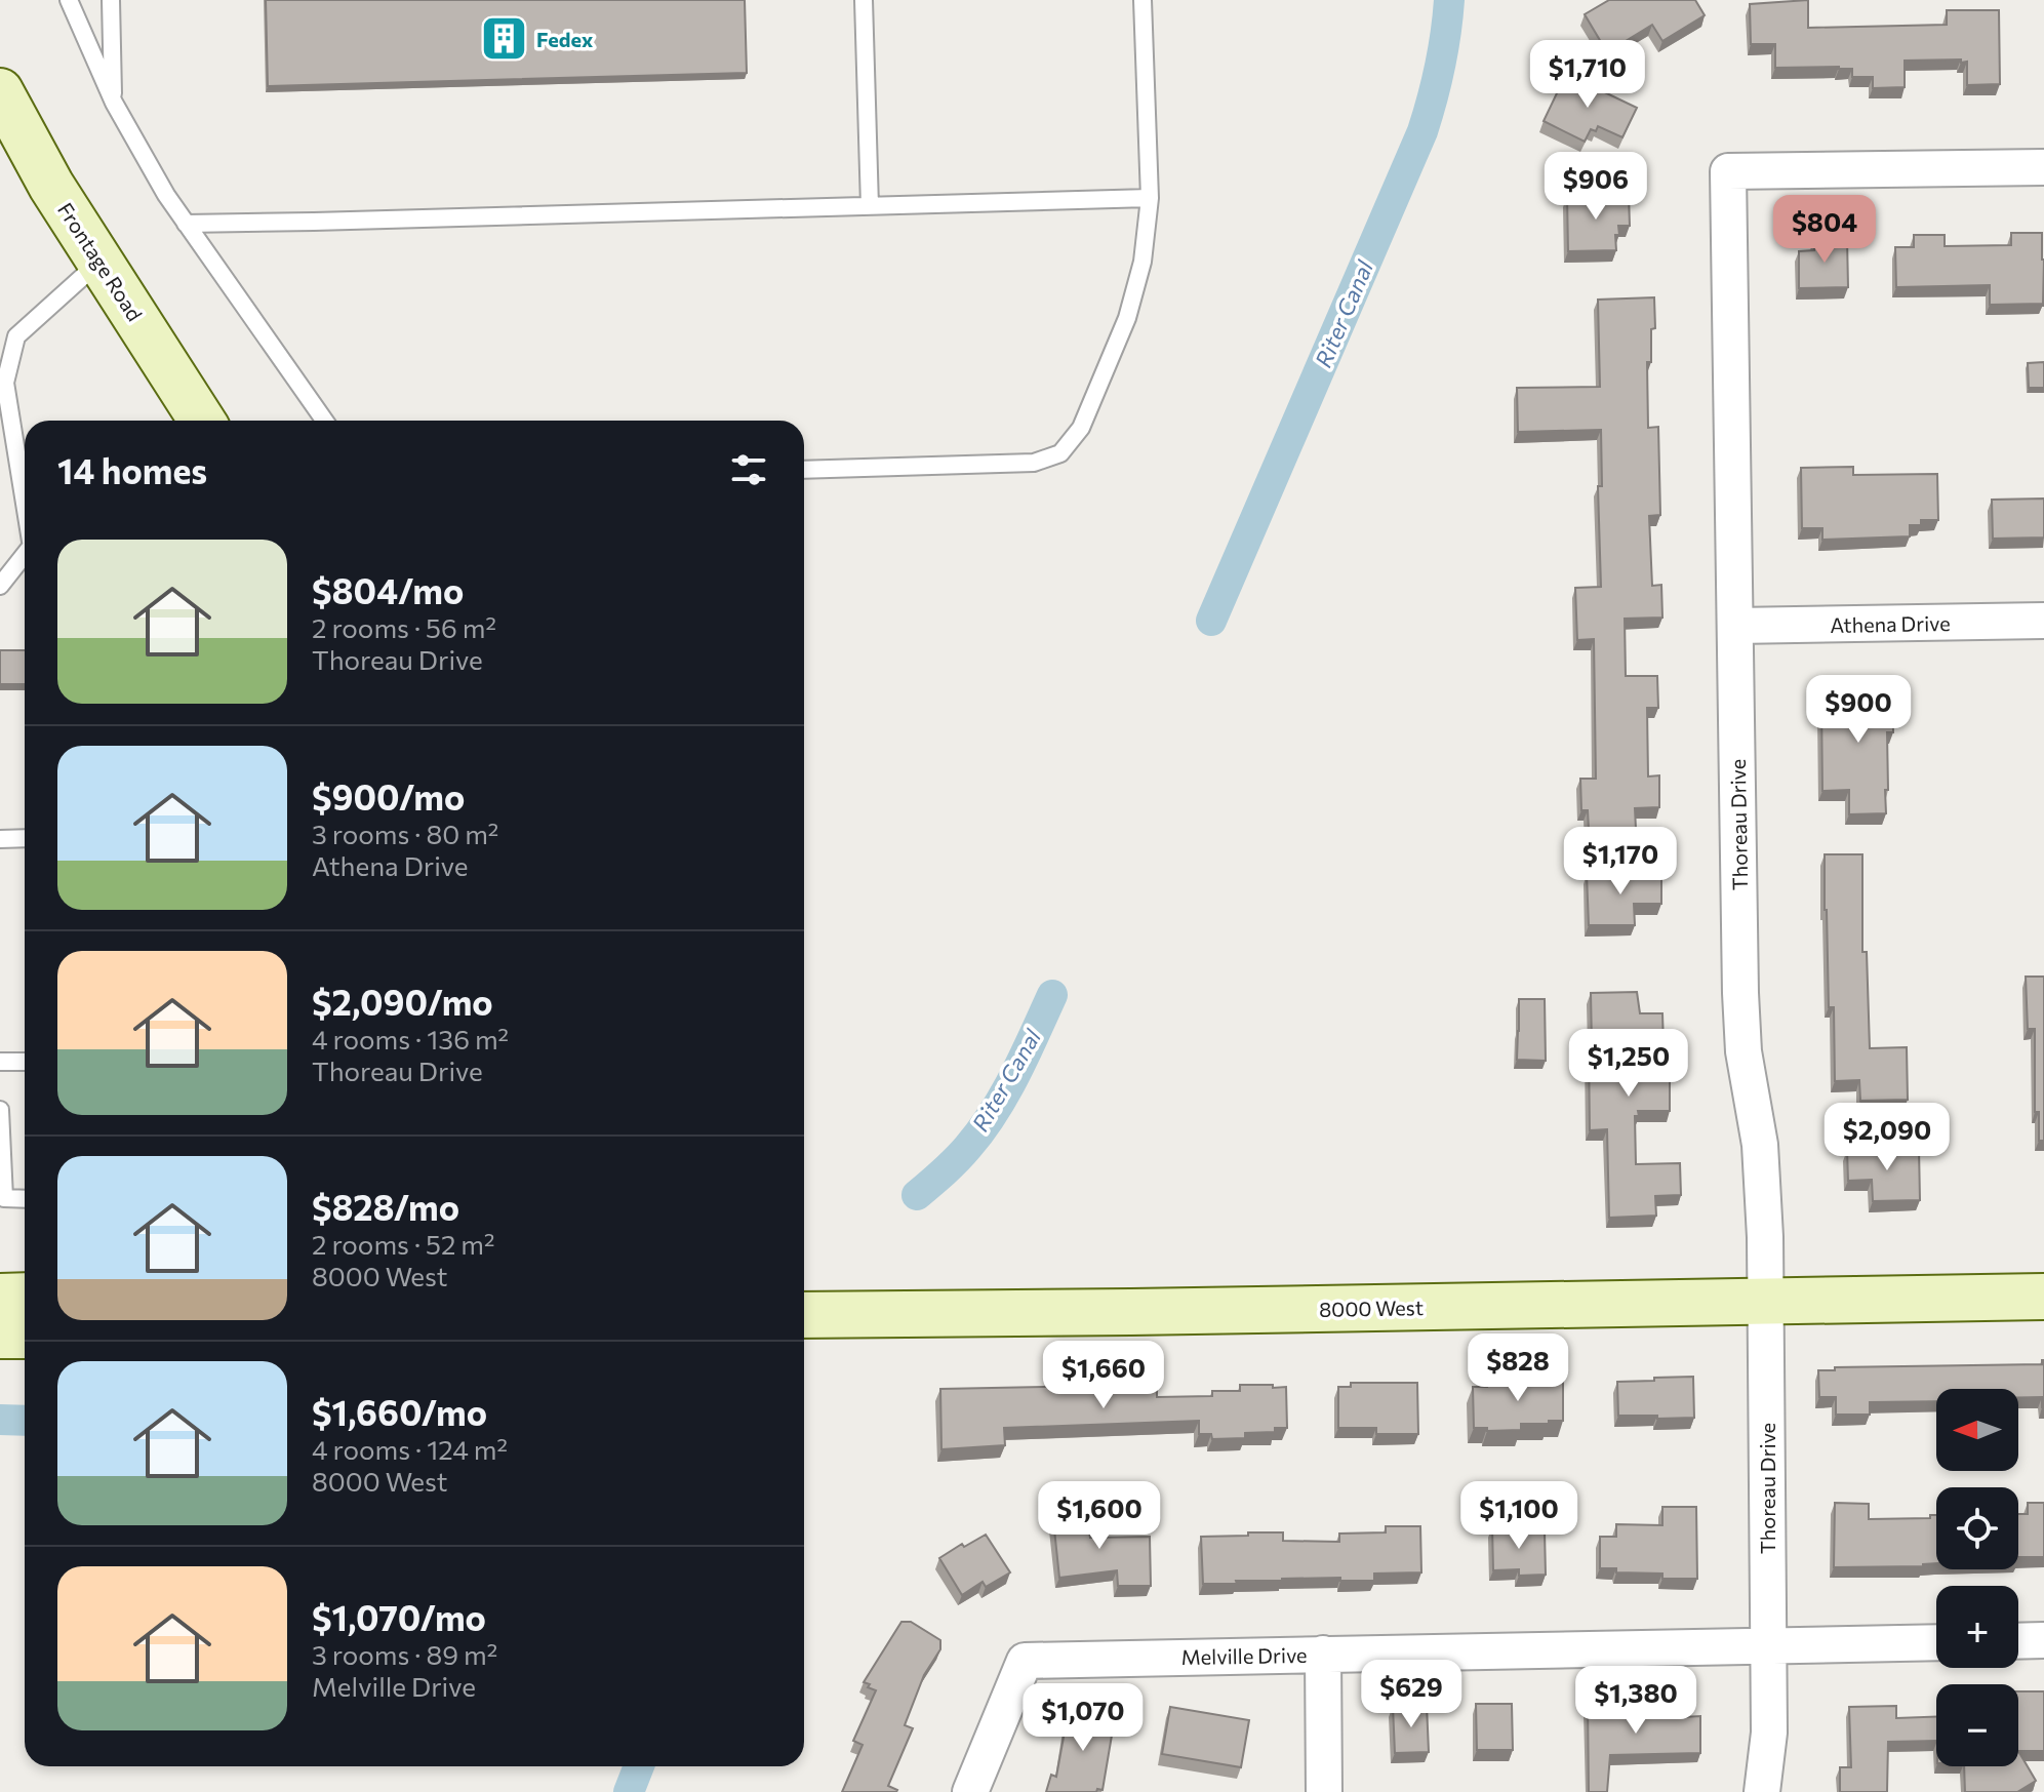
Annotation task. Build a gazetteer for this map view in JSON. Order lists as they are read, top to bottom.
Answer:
{
  "streets": {
    "street": [
      "Frontage Road",
      "Athena Drive",
      "Thoreau Drive",
      "8000 West",
      "Melville Drive"
    ]
  },
  "crossings": [
    ["Athena Drive", "Thoreau Drive"],
    ["Thoreau Drive", "8000 West"],
    ["Thoreau Drive", "Melville Drive"]
  ],
  "water": ["Riter Canal"],
  "places": {
    "building": ["Fedex"]
  },
  "north": "left",
  "page": {
    "price": [
      "$1,710",
      "$906",
      "$804",
      "$900",
      "$1,170",
      "$1,250",
      "$2,090",
      "$828",
      "$1,660",
      "$1,600",
      "$1,100",
      "$629",
      "$1,380",
      "$1,070"
    ],
    "heading": "14 homes",
    "list": [
      {
        "name": "$804/mo",
        "note": "2 rooms · 56 m² · Thoreau Drive"
      },
      {
        "name": "$900/mo",
        "note": "3 rooms · 80 m² · Athena Drive"
      },
      {
        "name": "$2,090/mo",
        "note": "4 rooms · 136 m² · Thoreau Drive"
      },
      {
        "name": "$828/mo",
        "note": "2 rooms · 52 m² · 8000 West"
      },
      {
        "name": "$1,660/mo",
        "note": "4 rooms · 124 m² · 8000 West"
      },
      {
        "name": "$1,070/mo",
        "note": "3 rooms · 89 m² · Melville Drive"
      }
    ],
    "map_buttons": ["+", "−"]
  }
}
